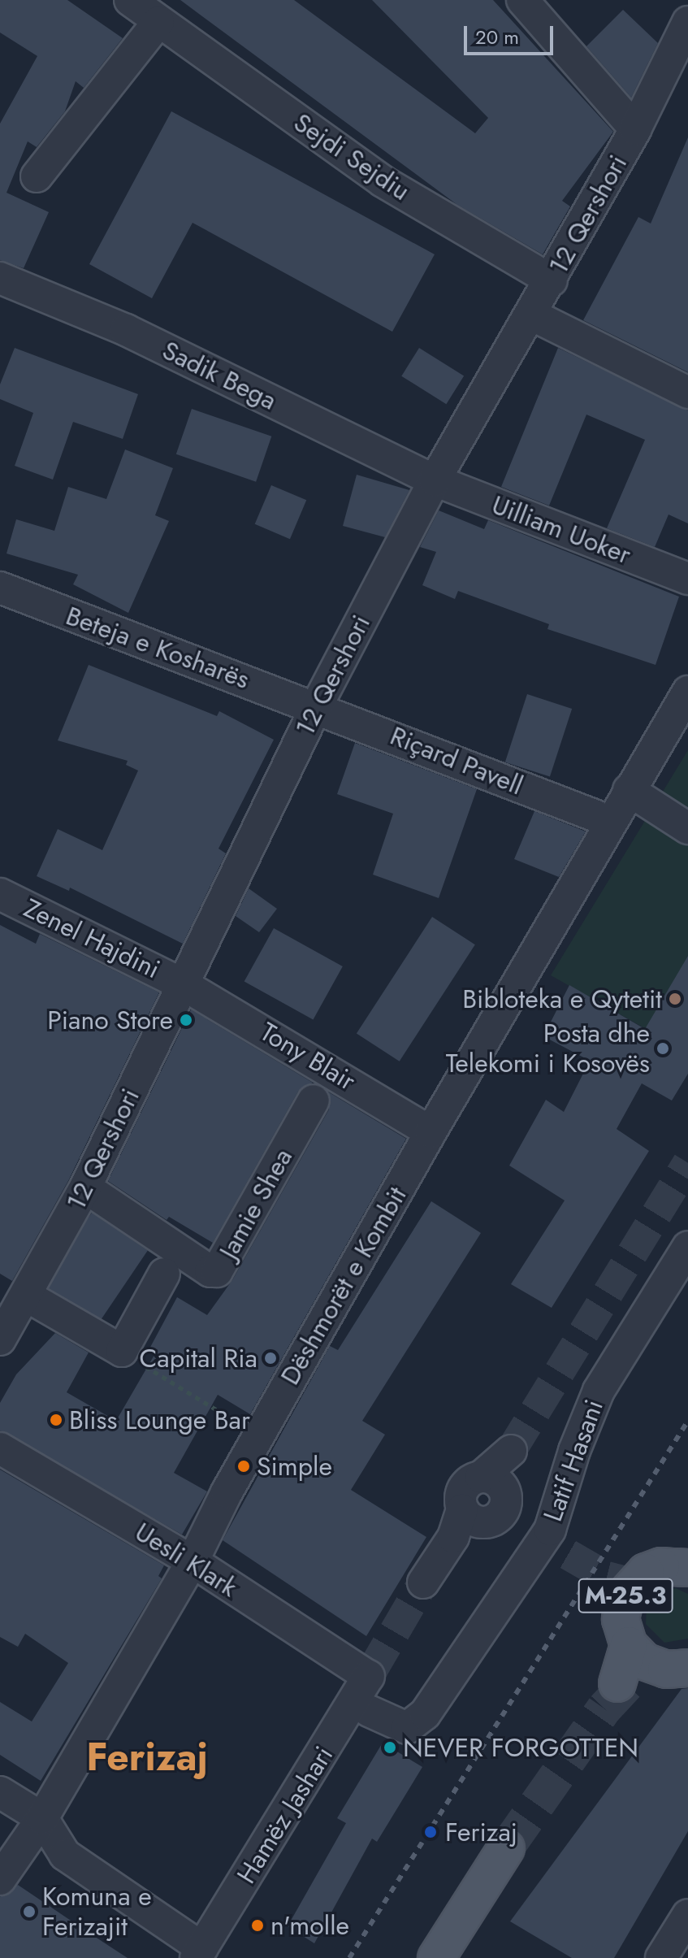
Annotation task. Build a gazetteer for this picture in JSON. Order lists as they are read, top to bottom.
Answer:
{
  "streets": {
    "main road": ["M-25.3"],
    "street": [
      "Sejdi Sejdiu",
      "12 Qershori",
      "Sadik Bega",
      "Uilliam Uoker",
      "Beteja e Kosharës",
      "Riçard Pavell",
      "Zenel Hajdini",
      "Tony Blair",
      "Jamie Shea",
      "Dëshmorët e Kombit",
      "Latif Hasani",
      "Uesli Klark",
      "Hamëz Jashari"
    ]
  },
  "crossings": [
    ["Sejdi Sejdiu", "12 Qershori"],
    ["12 Qershori", "Sadik Bega"],
    ["12 Qershori", "Uilliam Uoker"],
    ["12 Qershori", "Beteja e Kosharës"],
    ["12 Qershori", "Riçard Pavell"],
    ["12 Qershori", "Zenel Hajdini"],
    ["12 Qershori", "Tony Blair"],
    ["12 Qershori", "Jamie Shea"],
    ["Sadik Bega", "Uilliam Uoker"],
    ["Beteja e Kosharës", "Riçard Pavell"],
    ["Zenel Hajdini", "Tony Blair"],
    ["Tony Blair", "Dëshmorët e Kombit"],
    ["Dëshmorët e Kombit", "Uesli Klark"],
    ["Uesli Klark", "Hamëz Jashari"]
  ],
  "districts": ["Ferizaj"],
  "places": [
    "Bibloteka e Qytetit",
    "Piano Store",
    "Posta dhe Telekomi i Kosovës",
    "Capital Ria",
    "Bliss Lounge Bar",
    "Simple",
    "NEVER FORGOTTEN",
    "Ferizaj",
    "Komuna e Ferizajit",
    "n'molle"
  ],
  "scale_bar": "20 m"
}
